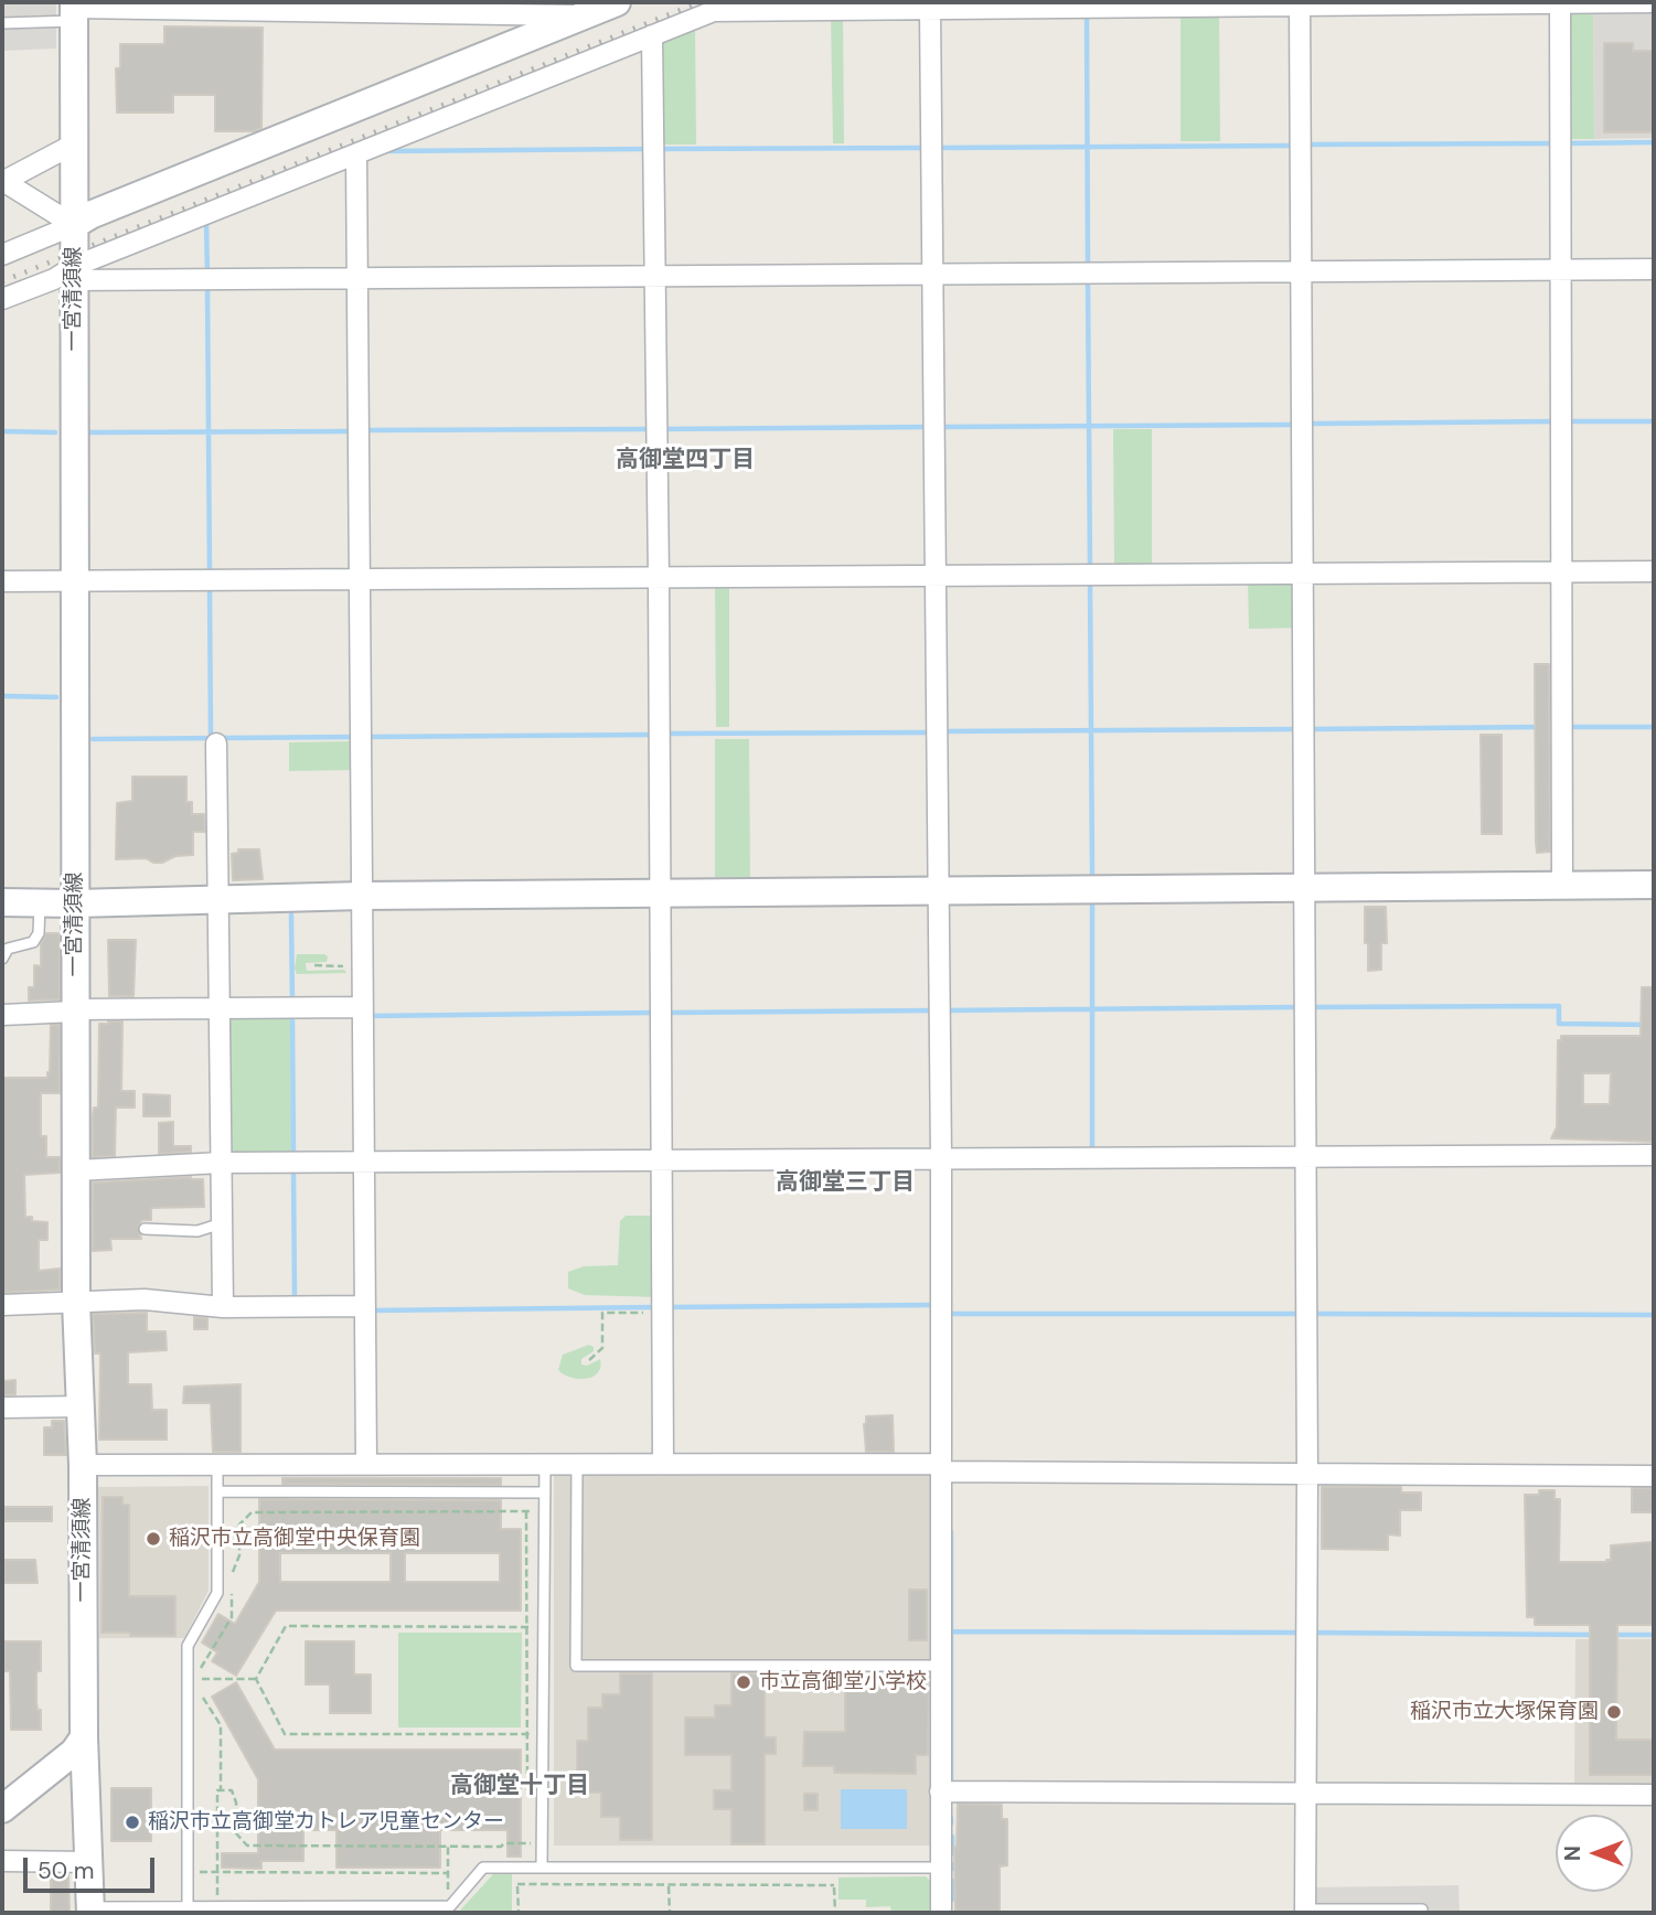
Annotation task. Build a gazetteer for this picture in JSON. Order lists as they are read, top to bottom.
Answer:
{
  "streets": {
    "street": ["一宮清須線"]
  },
  "districts": ["高御堂四丁目", "高御堂三丁目", "高御堂十丁目"],
  "places": [
    "稲沢市立高御堂中央保育園",
    "市立高御堂小学校",
    "稲沢市立大塚保育園",
    "稲沢市立高御堂カトレア児童センター"
  ],
  "scale_bar": "50 m",
  "north": "left"
}
